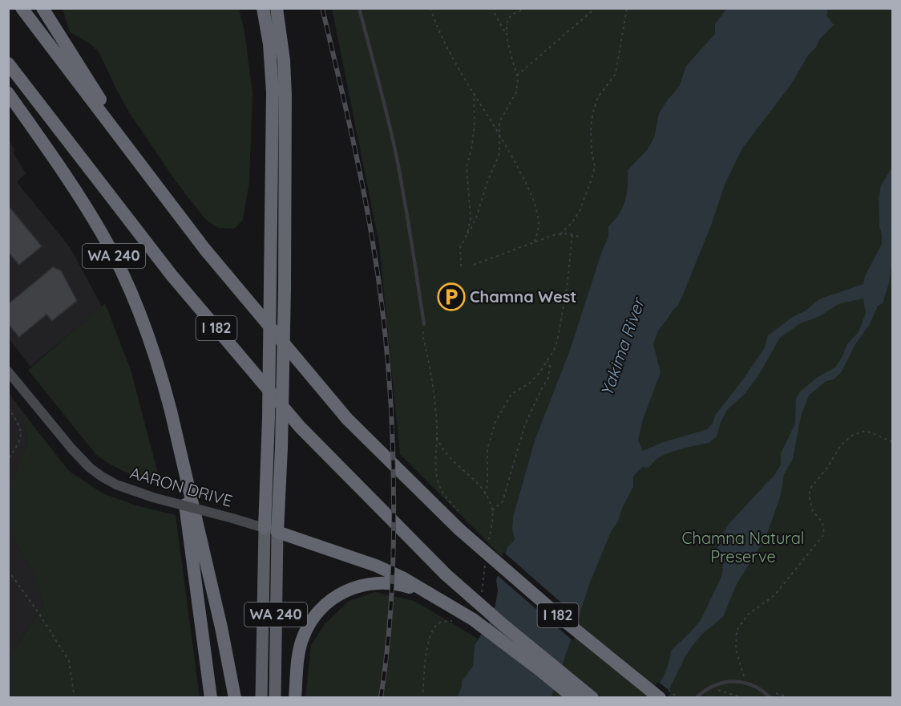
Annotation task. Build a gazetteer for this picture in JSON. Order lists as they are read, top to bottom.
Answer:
{
  "streets": {
    "highway": ["WA 240", "I 182"],
    "main road": ["AARON DRIVE"]
  },
  "crossings": [
    ["WA 240", "AARON DRIVE"]
  ],
  "water": ["Yakima River"],
  "parks": ["Chamna Natural Preserve"],
  "places": {
    "parking": ["Chamna West"]
  }
}
